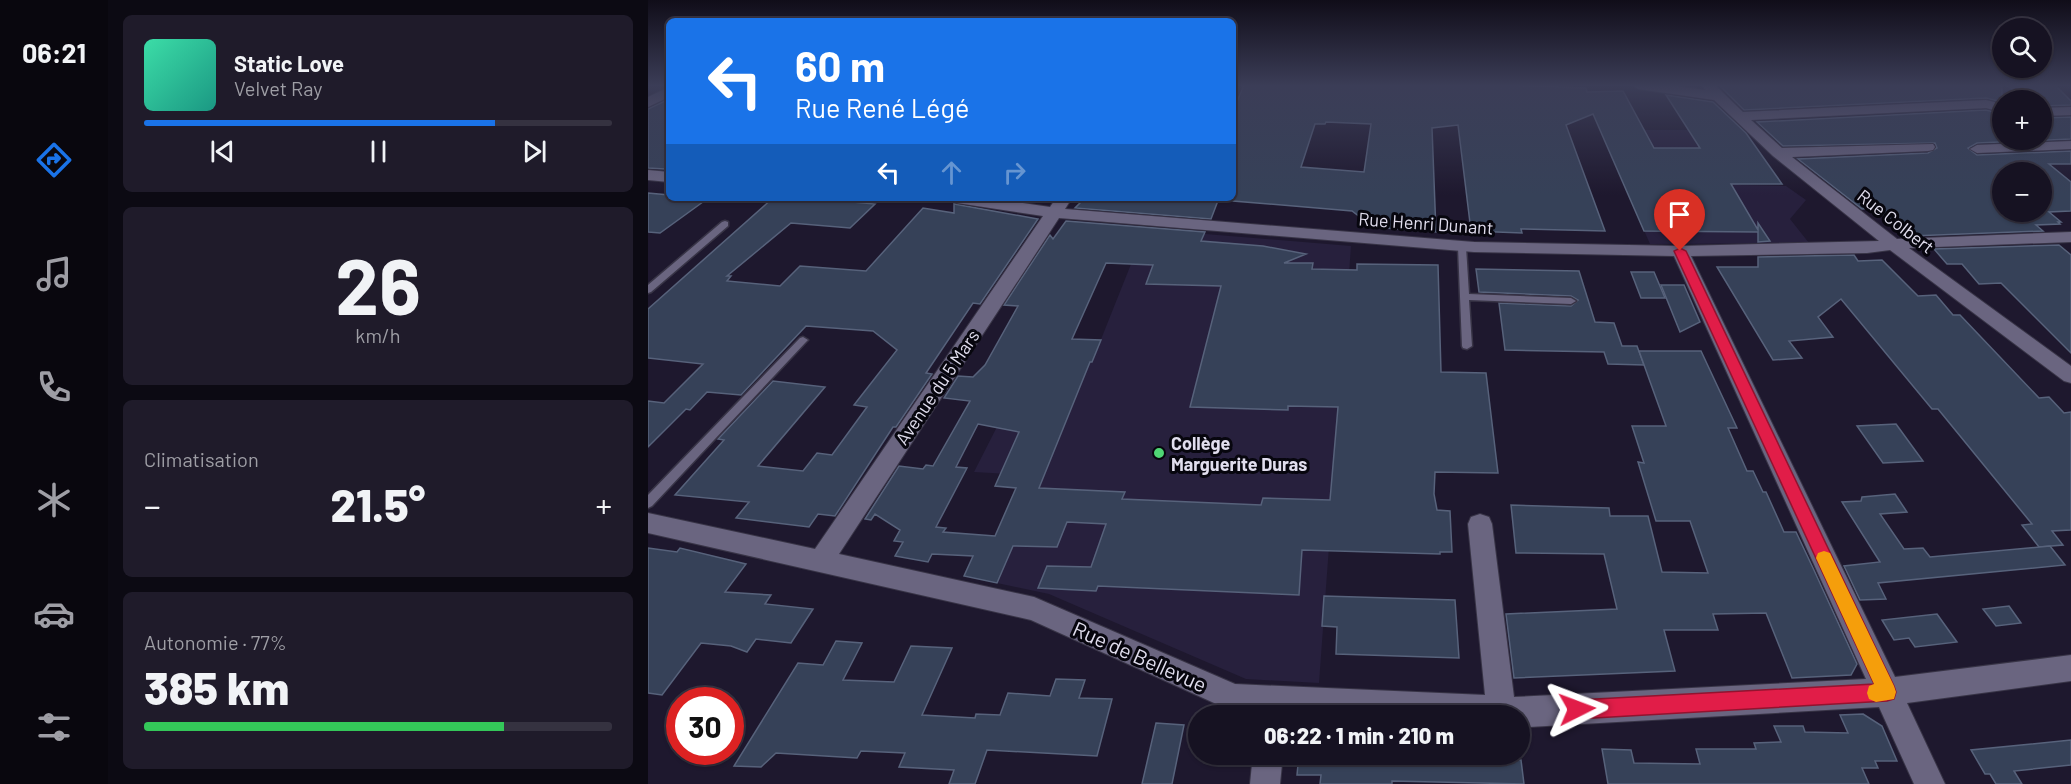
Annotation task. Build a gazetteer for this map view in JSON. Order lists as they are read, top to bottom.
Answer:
{
  "streets": {
    "street": [
      "Rue Colbert",
      "Rue Henri Dunant",
      "Avenue du 5 Mars",
      "Rue de Bellevue"
    ]
  },
  "crossings": [
    ["Rue Colbert", "Rue Henri Dunant"],
    ["Rue Henri Dunant", "Avenue du 5 Mars"],
    ["Avenue du 5 Mars", "Rue de Bellevue"]
  ],
  "places": ["Collège Marguerite Duras"],
  "page": {
    "tabs": "06:21",
    "map_buttons": ["+", "−"],
    "turn": ["60 m", "Rue René Légé"],
    "song": ["Static Love", "Velvet Ray"],
    "tile": [
      ["26", "km/h"],
      "Climatisation",
      ["Autonomie · 77%", "385 km"]
    ],
    "heat": ["−", "21.5°", "+"],
    "limit": "30",
    "trip": "06:22 · 1 min · 210 m"
  }
}
